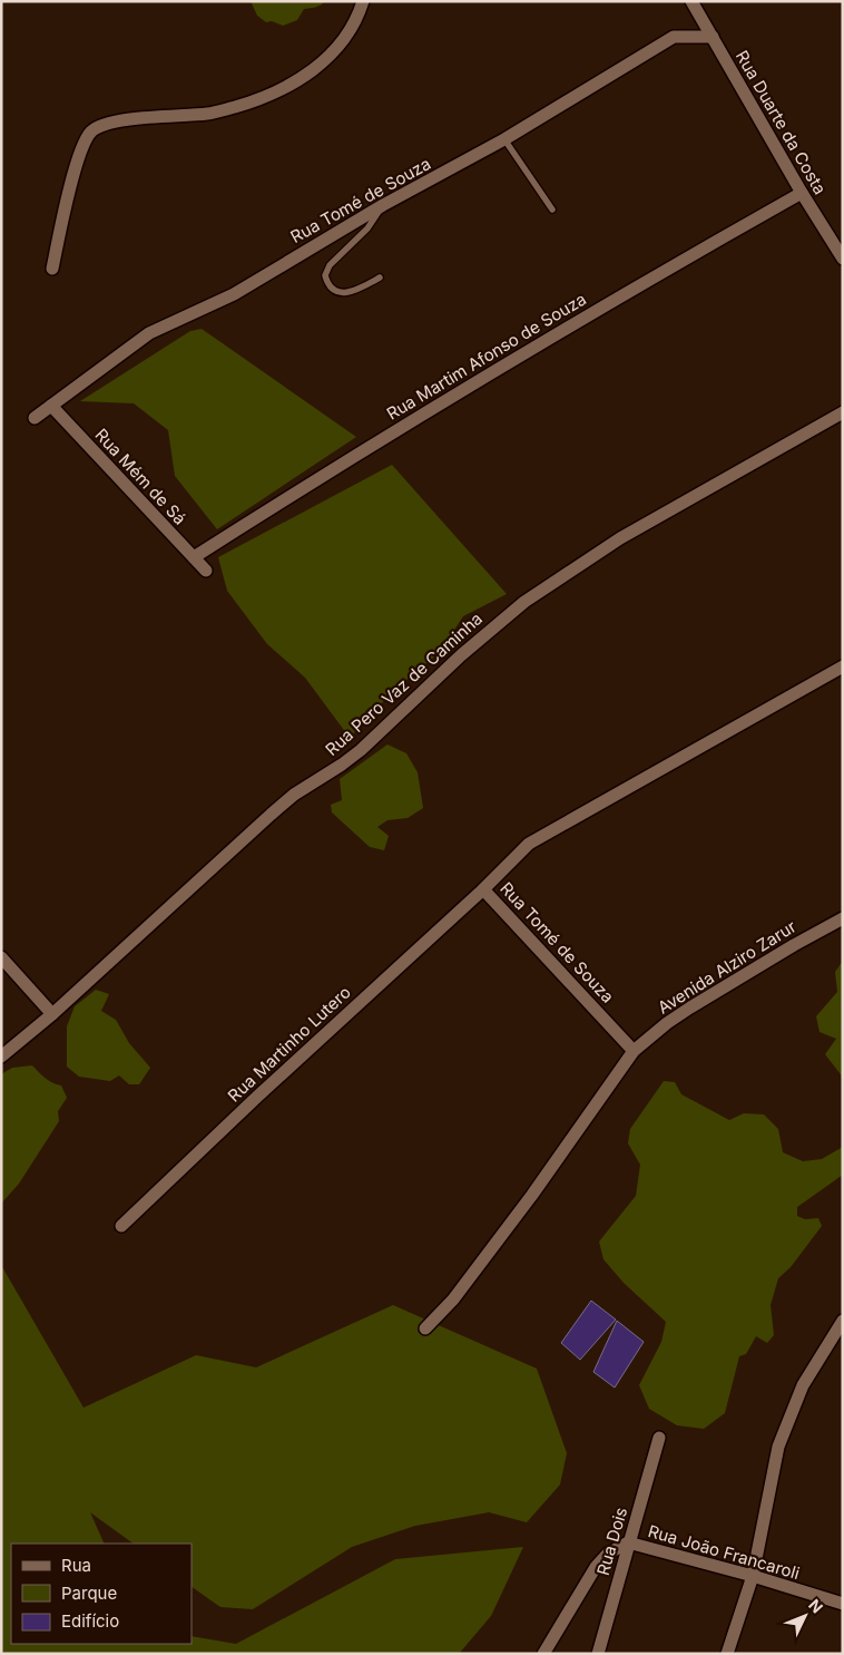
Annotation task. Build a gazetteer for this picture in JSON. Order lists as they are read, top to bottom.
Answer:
{
  "streets": {
    "street": [
      "Rua Duarte da Costa",
      "Rua Tomé de Souza",
      "Rua Martim Afonso de Souza",
      "Rua Mém de Sá",
      "Rua Pero Vaz de Caminha",
      "Avenida Alziro Zarur",
      "Rua Martinho Lutero",
      "Rua Dois",
      "Rua João Francaroli"
    ]
  },
  "crossings": [
    ["Rua Duarte da Costa", "Rua Tomé de Souza"],
    ["Rua Duarte da Costa", "Rua Martim Afonso de Souza"],
    ["Rua Tomé de Souza", "Rua Mém de Sá"],
    ["Rua Tomé de Souza", "Avenida Alziro Zarur"],
    ["Rua Tomé de Souza", "Rua Martinho Lutero"],
    ["Rua Martim Afonso de Souza", "Rua Mém de Sá"],
    ["Rua Dois", "Rua João Francaroli"]
  ],
  "legend": ["Rua", "Parque", "Edifício"],
  "north": "top right"
}
